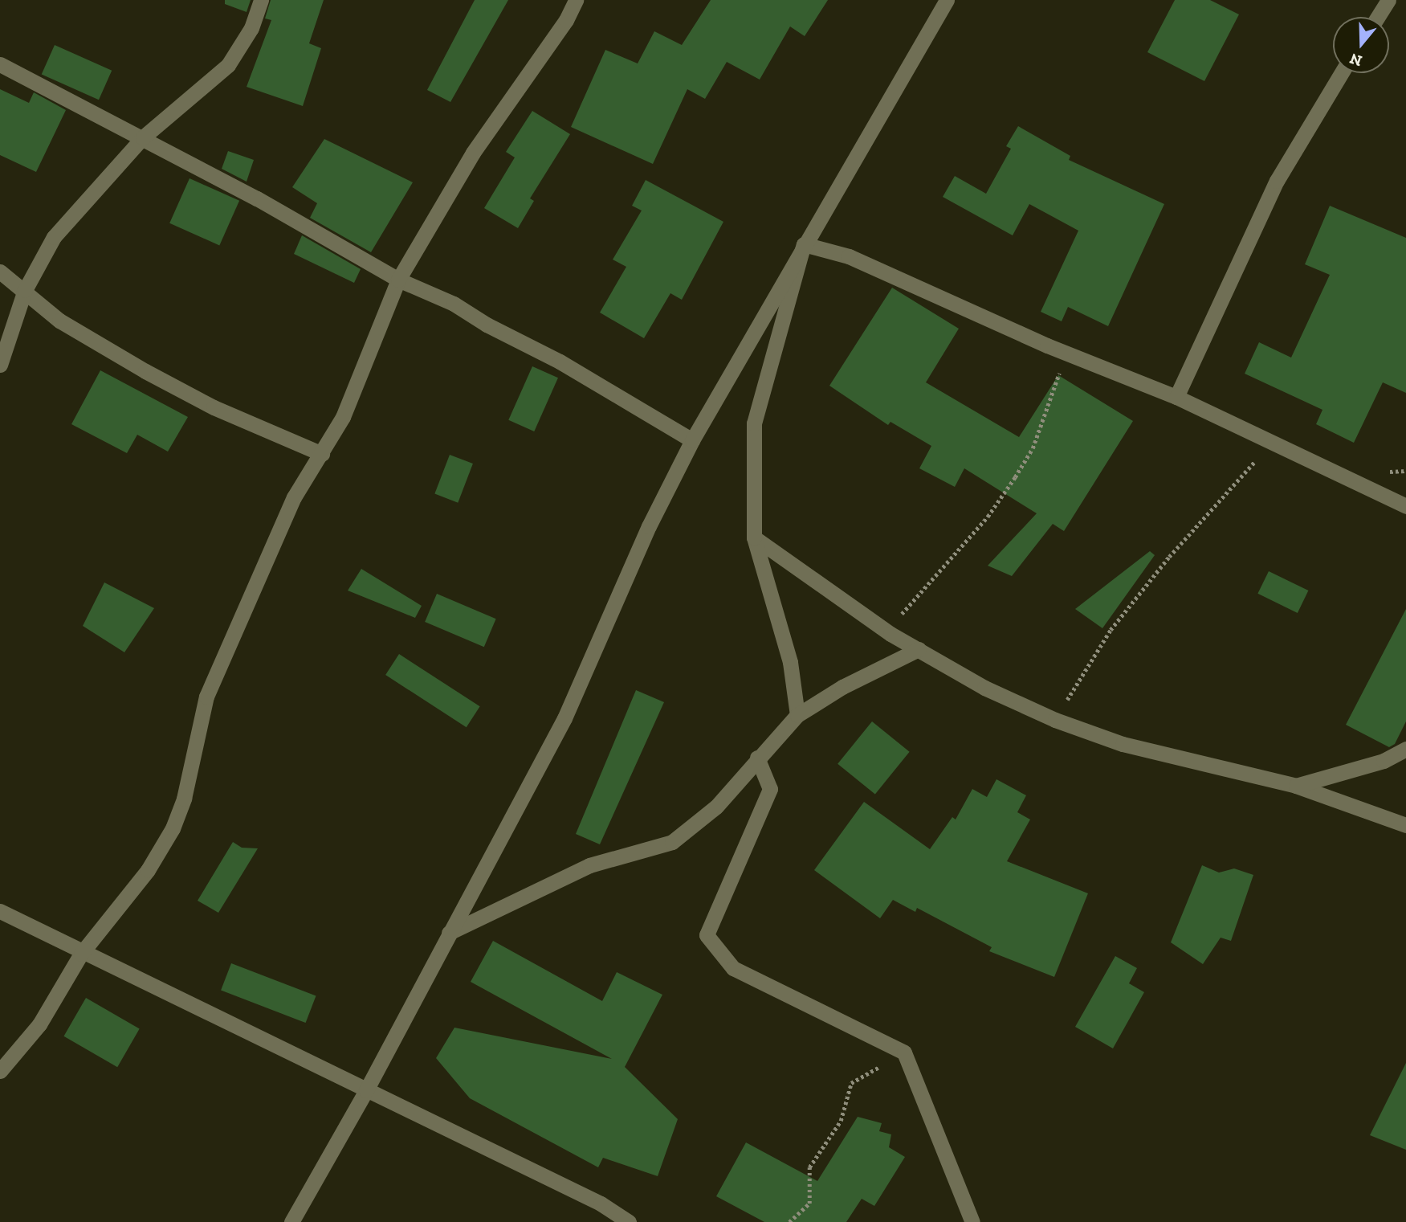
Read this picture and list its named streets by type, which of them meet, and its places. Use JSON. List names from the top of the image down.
{
  "north": "bottom"
}
